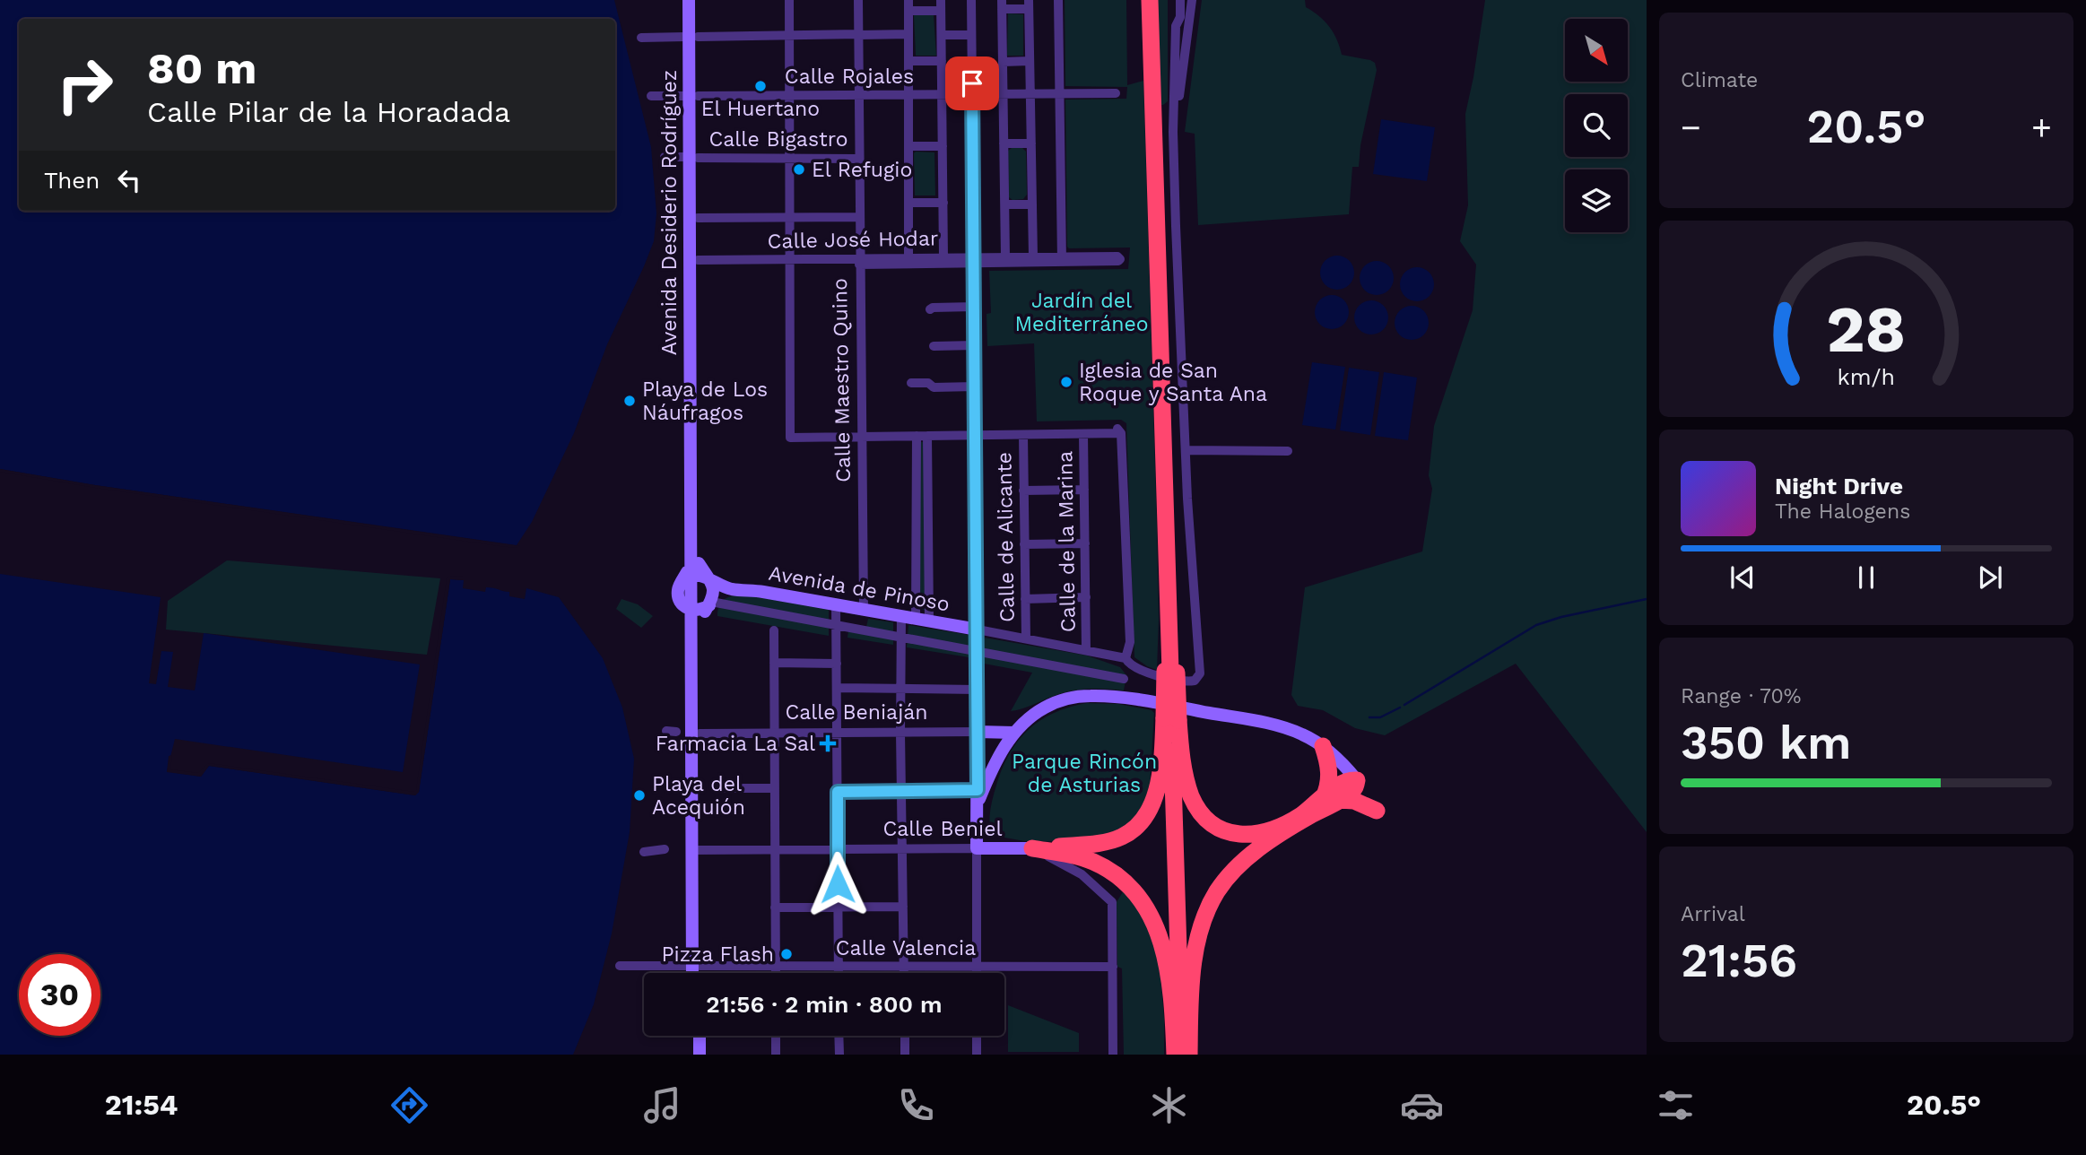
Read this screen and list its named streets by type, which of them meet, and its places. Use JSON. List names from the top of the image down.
{
  "streets": {
    "street": [
      "Calle Rojales",
      "Calle Bigastro",
      "Avenida Desiderio Rodríguez",
      "Calle José Hodar",
      "Calle Maestro Quino",
      "Calle de Alicante",
      "Calle de la Marina",
      "Avenida de Pinoso",
      "Calle Beniaján",
      "Calle Beniel",
      "Calle Valencia"
    ]
  },
  "crossings": [
    ["Calle Rojales", "Avenida Desiderio Rodríguez"],
    ["Calle Rojales", "Calle Maestro Quino"],
    ["Calle Bigastro", "Avenida Desiderio Rodríguez"],
    ["Calle Bigastro", "Calle Maestro Quino"],
    ["Avenida Desiderio Rodríguez", "Calle José Hodar"],
    ["Avenida Desiderio Rodríguez", "Avenida de Pinoso"],
    ["Calle José Hodar", "Calle Maestro Quino"],
    ["Calle Maestro Quino", "Avenida de Pinoso"],
    ["Calle de Alicante", "Avenida de Pinoso"],
    ["Calle de la Marina", "Avenida de Pinoso"],
    ["Calle Beniel", "Calle Valencia"]
  ],
  "parks": ["Jardín del Mediterráneo", "Parque Rincón de Asturias"],
  "places": {
    "other": [
      "El Huertano",
      "El Refugio",
      "Iglesia de San Roque y Santa Ana",
      "Playa de Los Náufragos",
      "Playa del Acequión",
      "Pizza Flash"
    ],
    "health": ["Farmacia La Sal"]
  },
  "north": "bottom right",
  "page": {
    "tile": [
      "Climate",
      ["Range · 70%", "350 km"],
      ["Arrival", "21:56"]
    ],
    "turn": ["80 m", "Calle Pilar de la Horadada"],
    "heat": ["−", "20.5°", "+"],
    "then": "Then",
    "song": ["Night Drive", "The Halogens"],
    "limit": "30",
    "trip": "21:56 · 2 min · 800 m",
    "tabs": ["21:54", "20.5°"],
    "gauge": ["28", "km/h"]
  }
}
